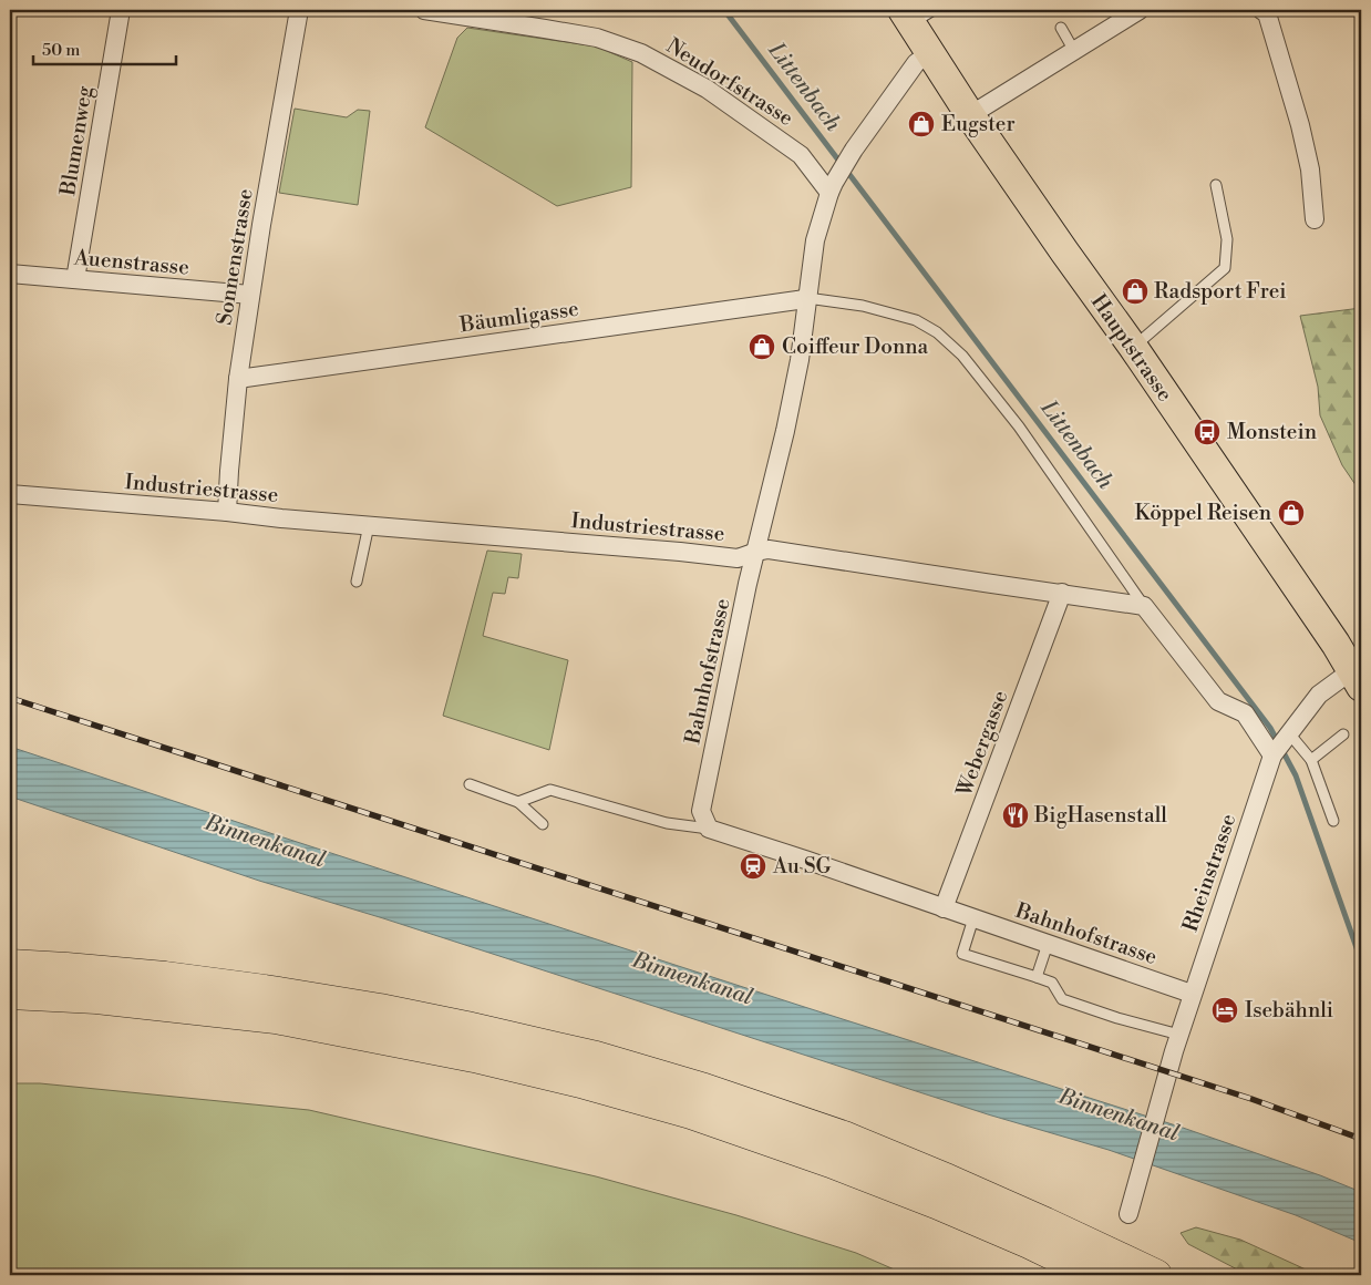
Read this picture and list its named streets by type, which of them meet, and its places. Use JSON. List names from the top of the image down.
{
  "streets": {
    "main road": ["Hauptstrasse"],
    "street": [
      "Neudorfstrasse",
      "Blumenweg",
      "Sonnenstrasse",
      "Auenstrasse",
      "Bäumligasse",
      "Industriestrasse",
      "Bahnhofstrasse",
      "Webergasse",
      "Rheinstrasse"
    ]
  },
  "crossings": [
    ["Neudorfstrasse", "Bahnhofstrasse"],
    ["Blumenweg", "Auenstrasse"],
    ["Sonnenstrasse", "Auenstrasse"],
    ["Sonnenstrasse", "Bäumligasse"],
    ["Sonnenstrasse", "Industriestrasse"],
    ["Bäumligasse", "Bahnhofstrasse"],
    ["Hauptstrasse", "Bahnhofstrasse"],
    ["Hauptstrasse", "Rheinstrasse"],
    ["Industriestrasse", "Bahnhofstrasse"],
    ["Industriestrasse", "Webergasse"],
    ["Bahnhofstrasse", "Webergasse"],
    ["Bahnhofstrasse", "Rheinstrasse"]
  ],
  "water": ["Littenbach", "Binnenkanal"],
  "places": {
    "shop": [
      "Eugster",
      "Radsport Frei",
      "Coiffeur Donna",
      "Köppel Reisen"
    ],
    "bus stop": ["Monstein"],
    "restaurant": ["BigHasenstall"],
    "station": ["Au SG"],
    "hotel": ["Isebähnli"]
  },
  "scale_bar": "50 m"
}
